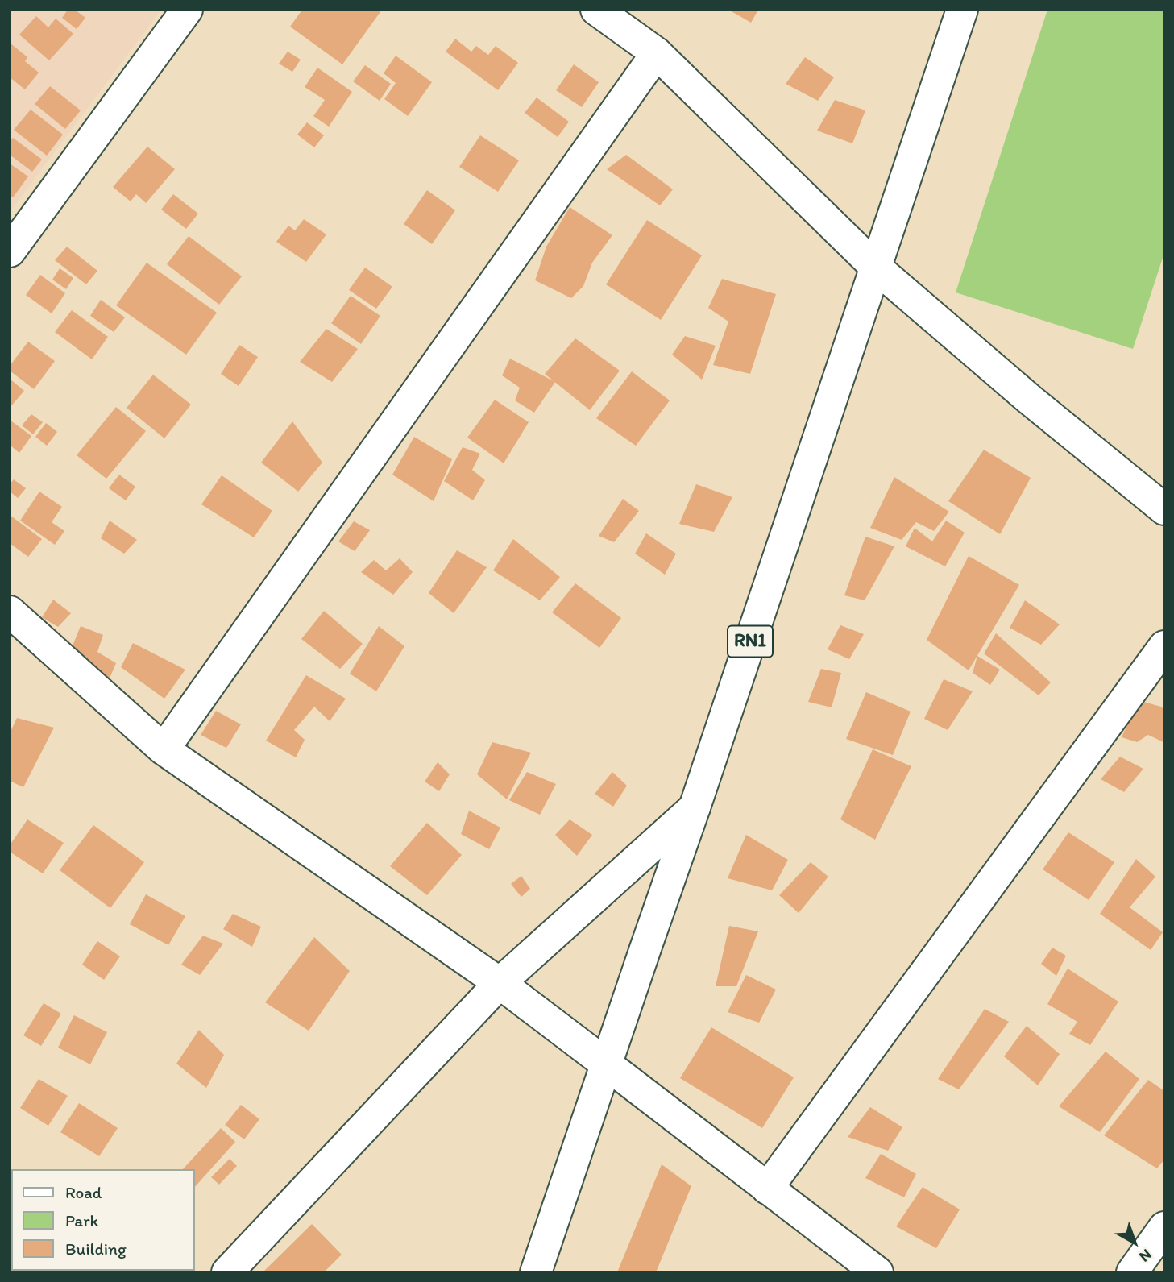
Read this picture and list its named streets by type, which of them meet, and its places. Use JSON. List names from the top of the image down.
{
  "streets": {
    "main road": ["RN1"]
  },
  "legend": ["Road", "Park", "Building"],
  "north": "bottom right"
}
